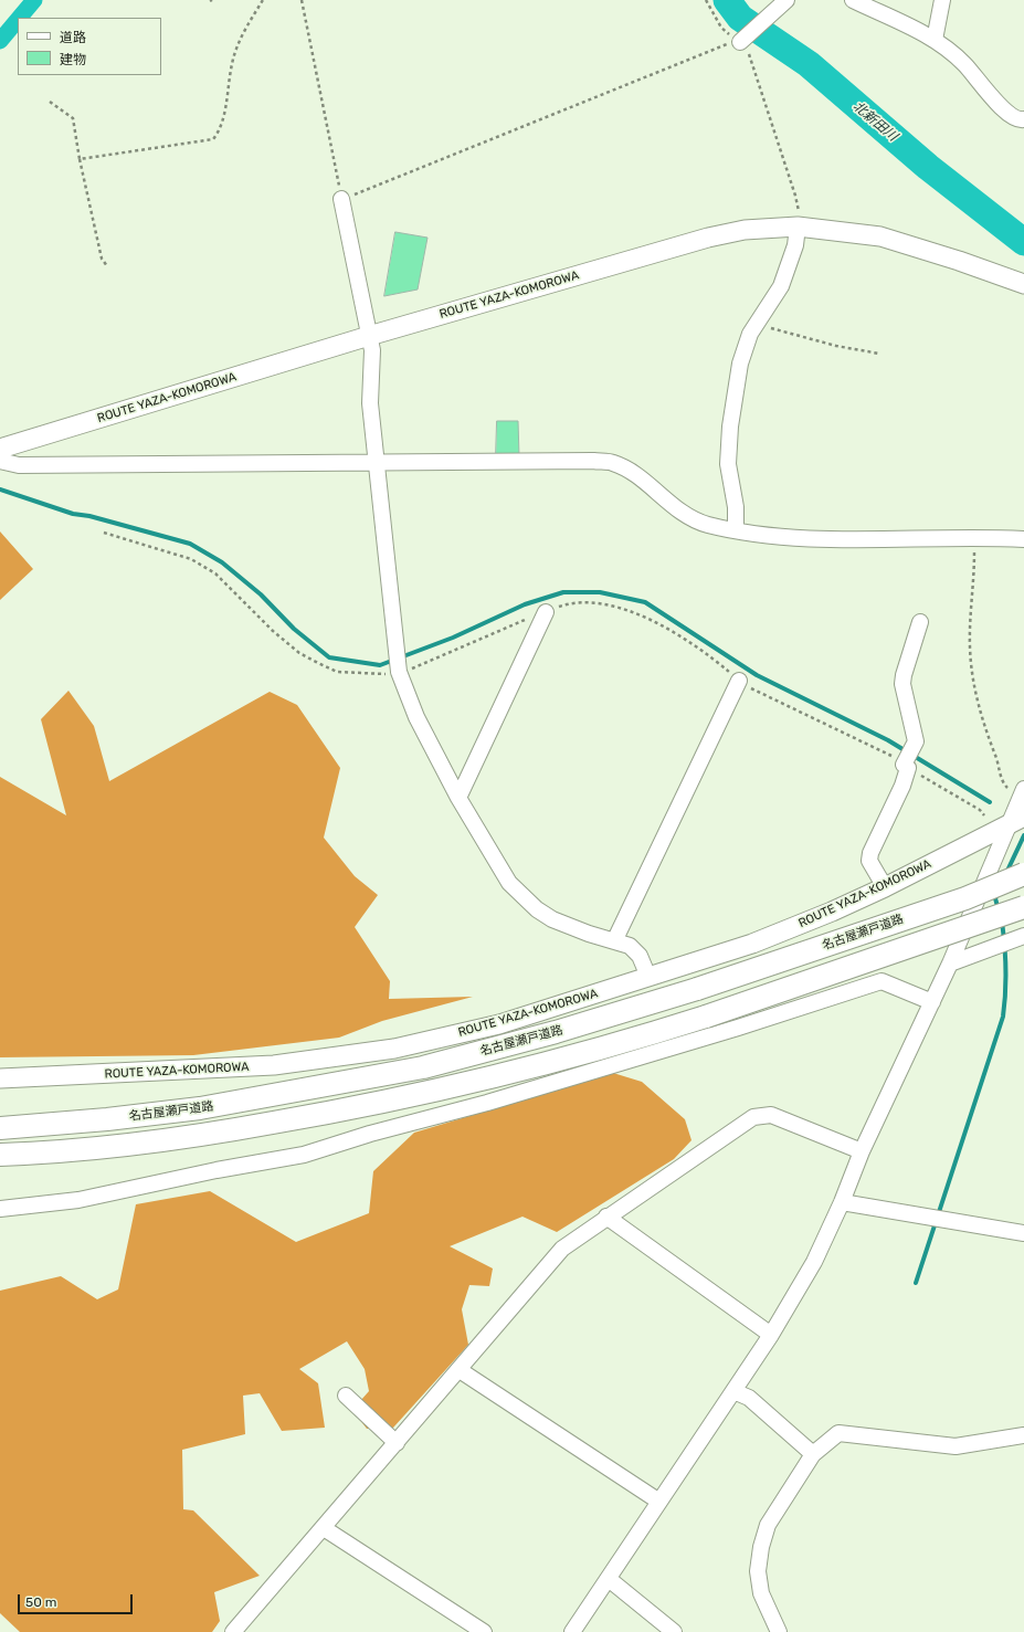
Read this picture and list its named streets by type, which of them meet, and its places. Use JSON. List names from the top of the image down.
{
  "streets": {
    "highway": ["名古屋瀬戸道路"],
    "main road": ["ROUTE YAZA-KOMOROWA"]
  },
  "water": ["北新田川"],
  "legend": ["道路", "建物"],
  "scale_bar": "50 m"
}
